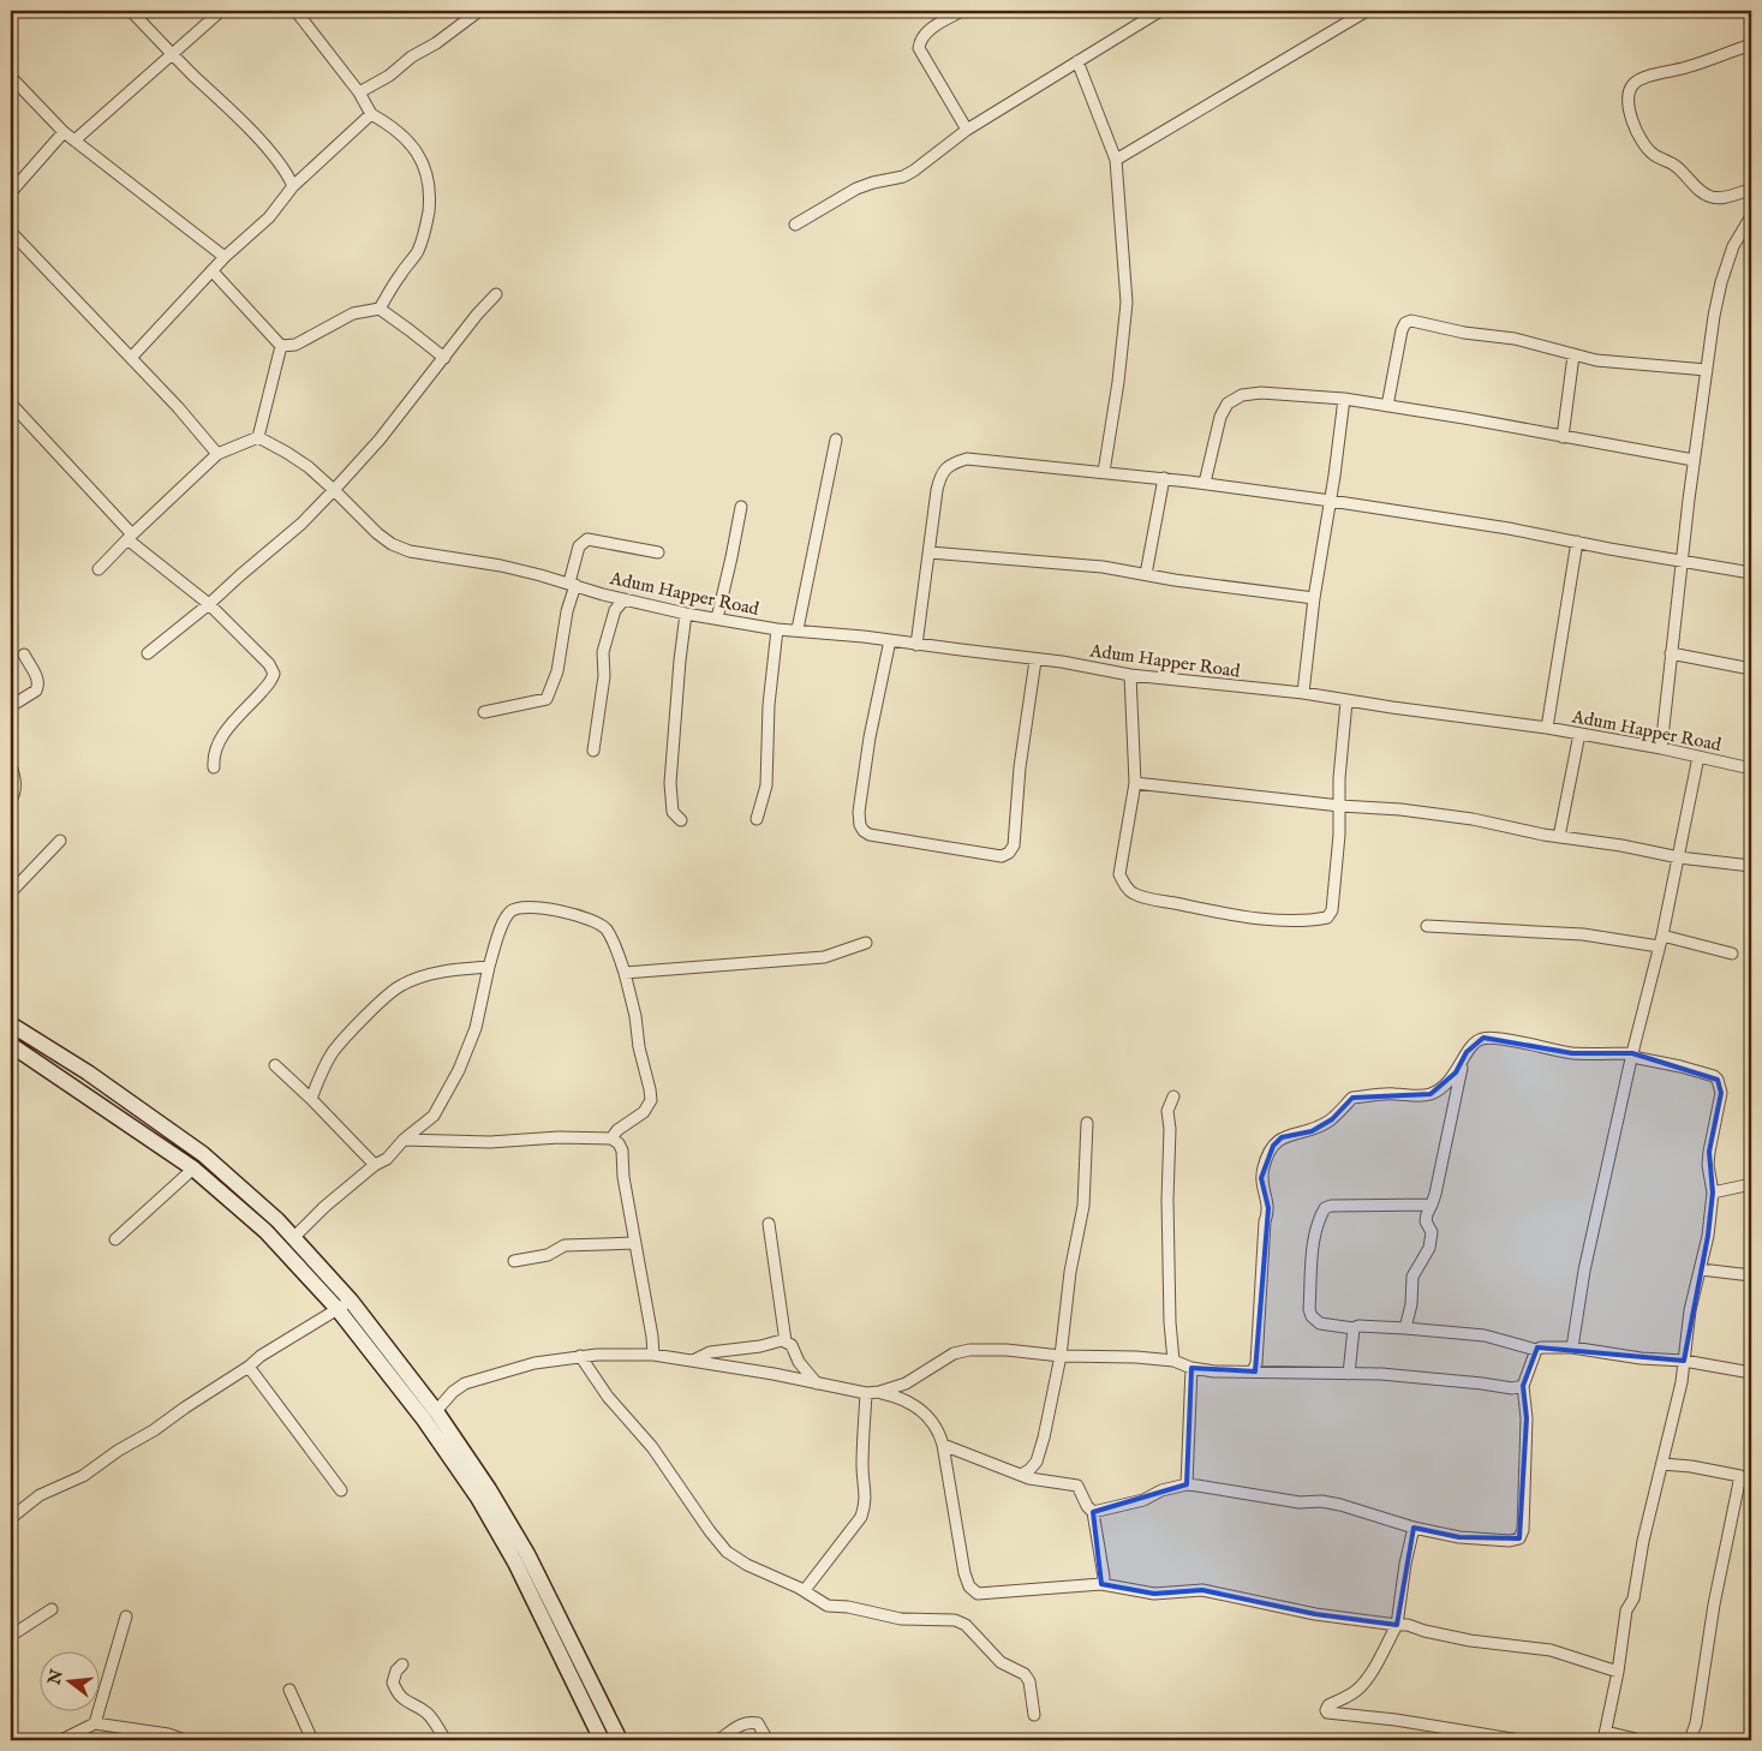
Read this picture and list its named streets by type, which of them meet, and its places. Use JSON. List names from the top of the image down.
{
  "streets": {
    "street": ["Adum Happer Road"]
  },
  "north": "left"
}
